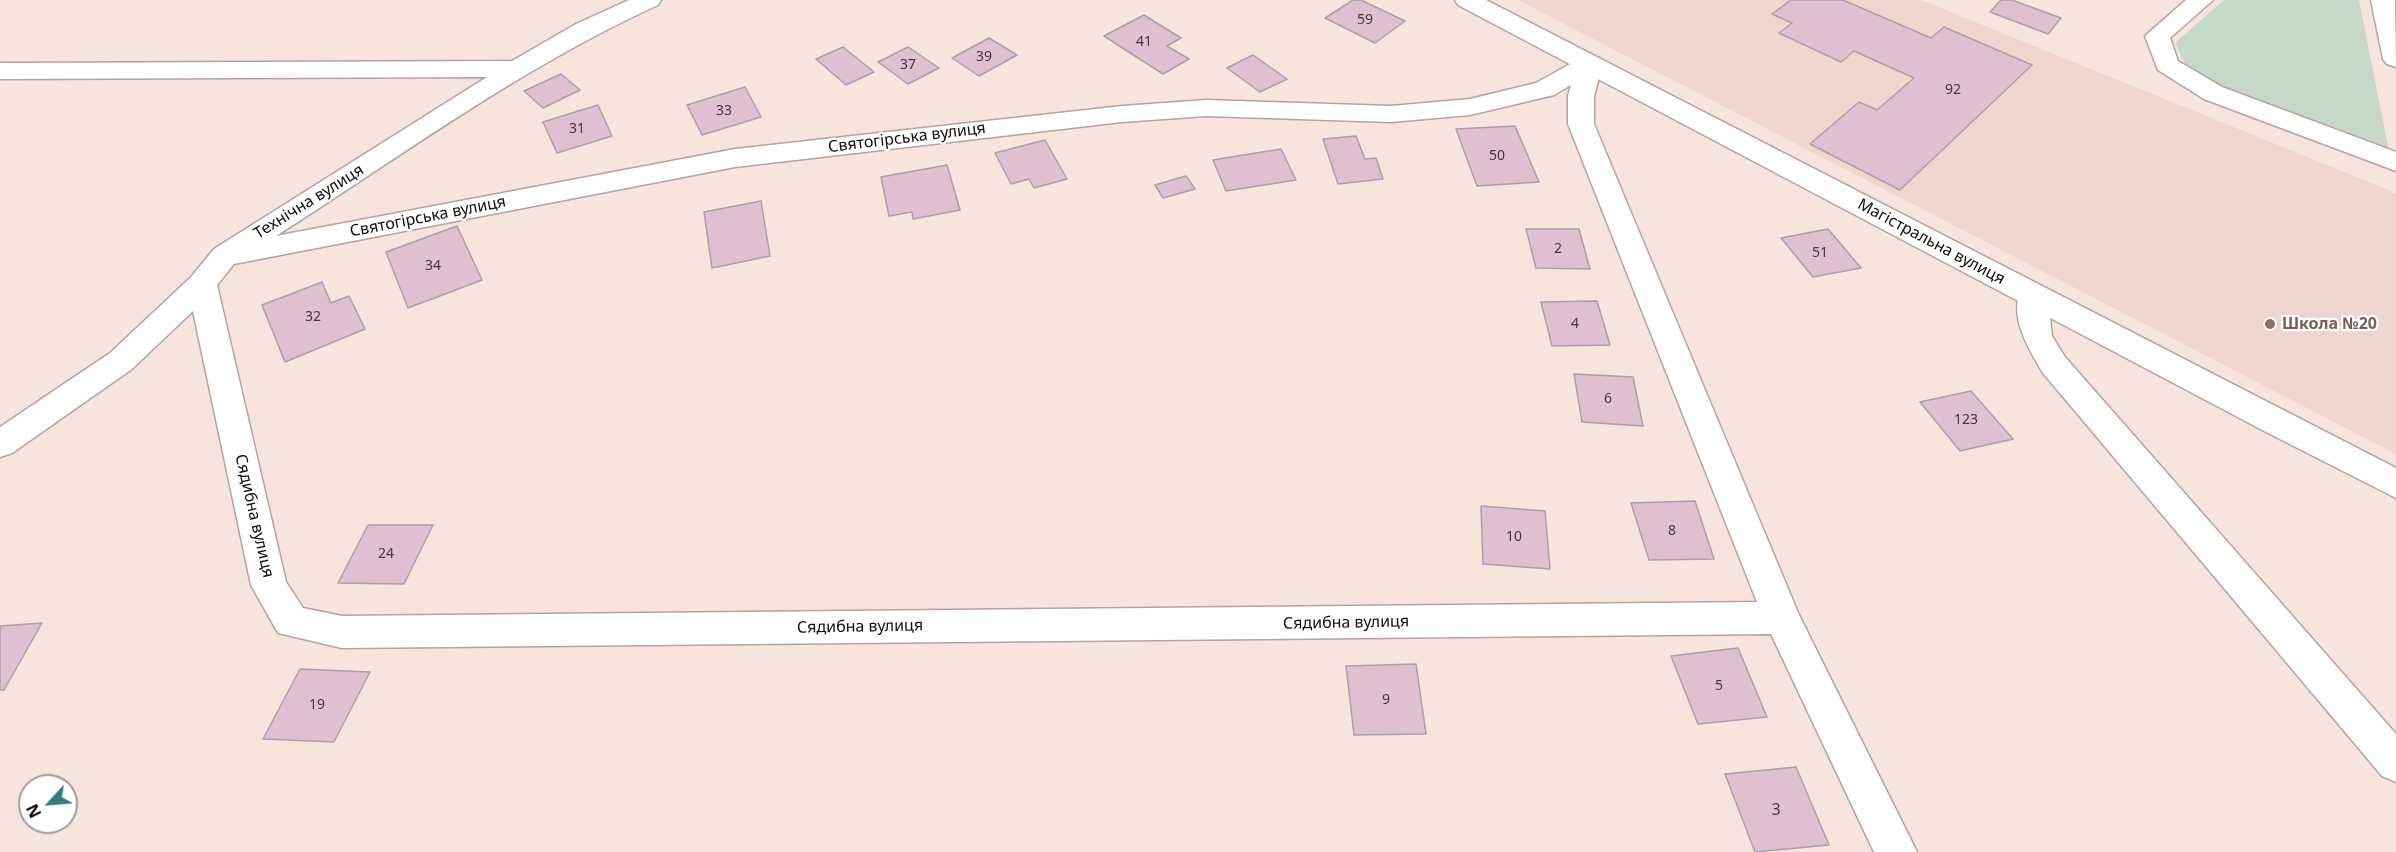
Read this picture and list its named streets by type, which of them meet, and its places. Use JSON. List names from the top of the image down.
{
  "streets": {
    "street": [
      "Святогірська вулиця",
      "Технічна вулиця",
      "Магістральна вулиця",
      "Сядибна вулиця"
    ]
  },
  "crossings": [
    ["Святогірська вулиця", "Технічна вулиця"],
    ["Святогірська вулиця", "Магістральна вулиця"],
    ["Технічна вулиця", "Сядибна вулиця"]
  ],
  "places": ["Школа №20"],
  "house_numbers": [
    "59",
    "41",
    "39",
    "37",
    "92",
    "33",
    "31",
    "50",
    "2",
    "51",
    "34",
    "32",
    "4",
    "6",
    "123",
    "8",
    "10",
    "24",
    "5",
    "9",
    "19",
    "3"
  ],
  "north": "bottom left"
}
